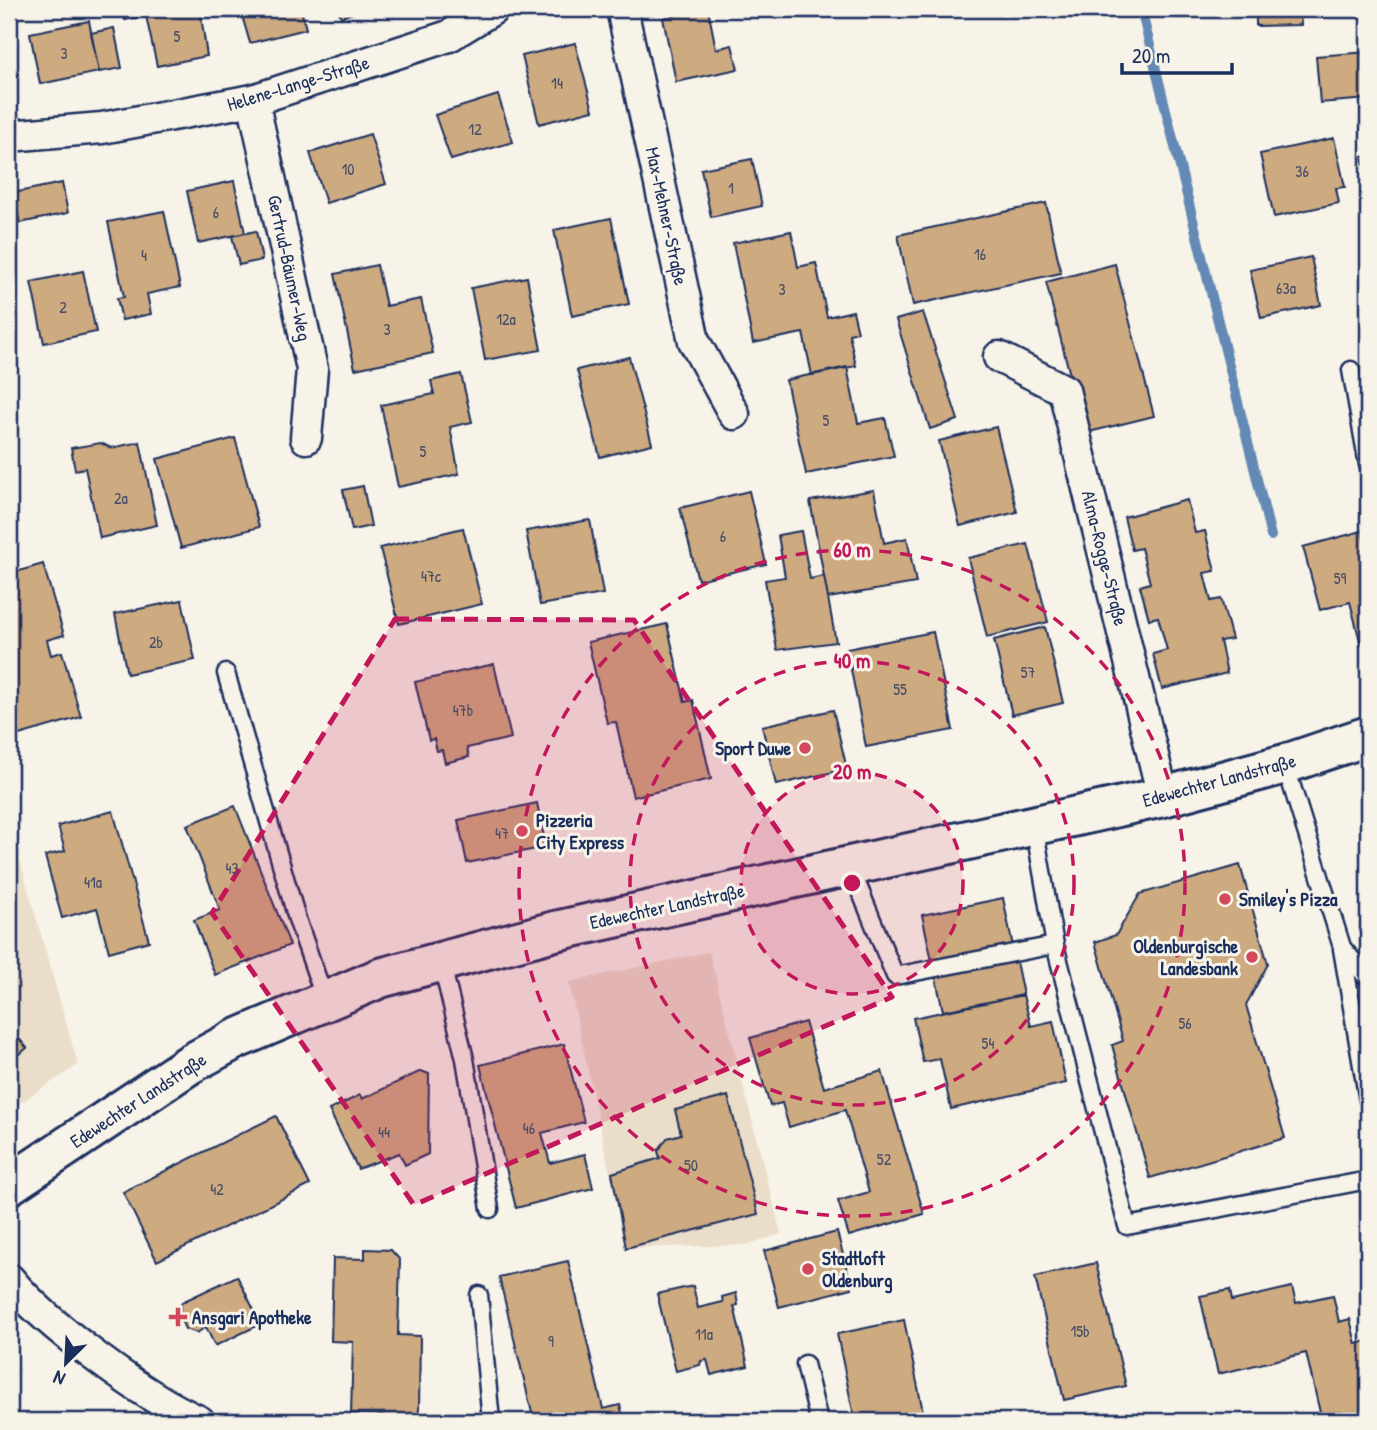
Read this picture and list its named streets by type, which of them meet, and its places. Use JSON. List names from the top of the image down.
{
  "streets": {
    "main road": ["Edewechter Landstraße"],
    "street": [
      "Helene-Lange-Straße",
      "Max-Mehner-Straße",
      "Gertrud-Bäumer-Weg",
      "Alma-Rogge-Straße"
    ]
  },
  "crossings": [
    ["Helene-Lange-Straße", "Gertrud-Bäumer-Weg"],
    ["Alma-Rogge-Straße", "Edewechter Landstraße"]
  ],
  "places": {
    "other": [
      "Sport Duwe",
      "Pizzeria City Express",
      "Smiley's Pizza",
      "Oldenburgische Landesbank",
      "Stadtloft Oldenburg"
    ],
    "health": ["Ansgari Apotheke"]
  },
  "house_numbers": [
    "5",
    "3",
    "14",
    "12",
    "10",
    "36",
    "1",
    "6",
    "16",
    "4",
    "63a",
    "3",
    "2",
    "12a",
    "3",
    "5",
    "5",
    "2a",
    "6",
    "47c",
    "59",
    "2b",
    "57",
    "55",
    "47b",
    "47",
    "43",
    "41a",
    "56",
    "54",
    "46",
    "44",
    "52",
    "50",
    "42",
    "15b",
    "11a",
    "9"
  ],
  "scale_bar": "20 m",
  "north": "bottom left",
  "rings": ["60 m", "40 m", "20 m"]
}
